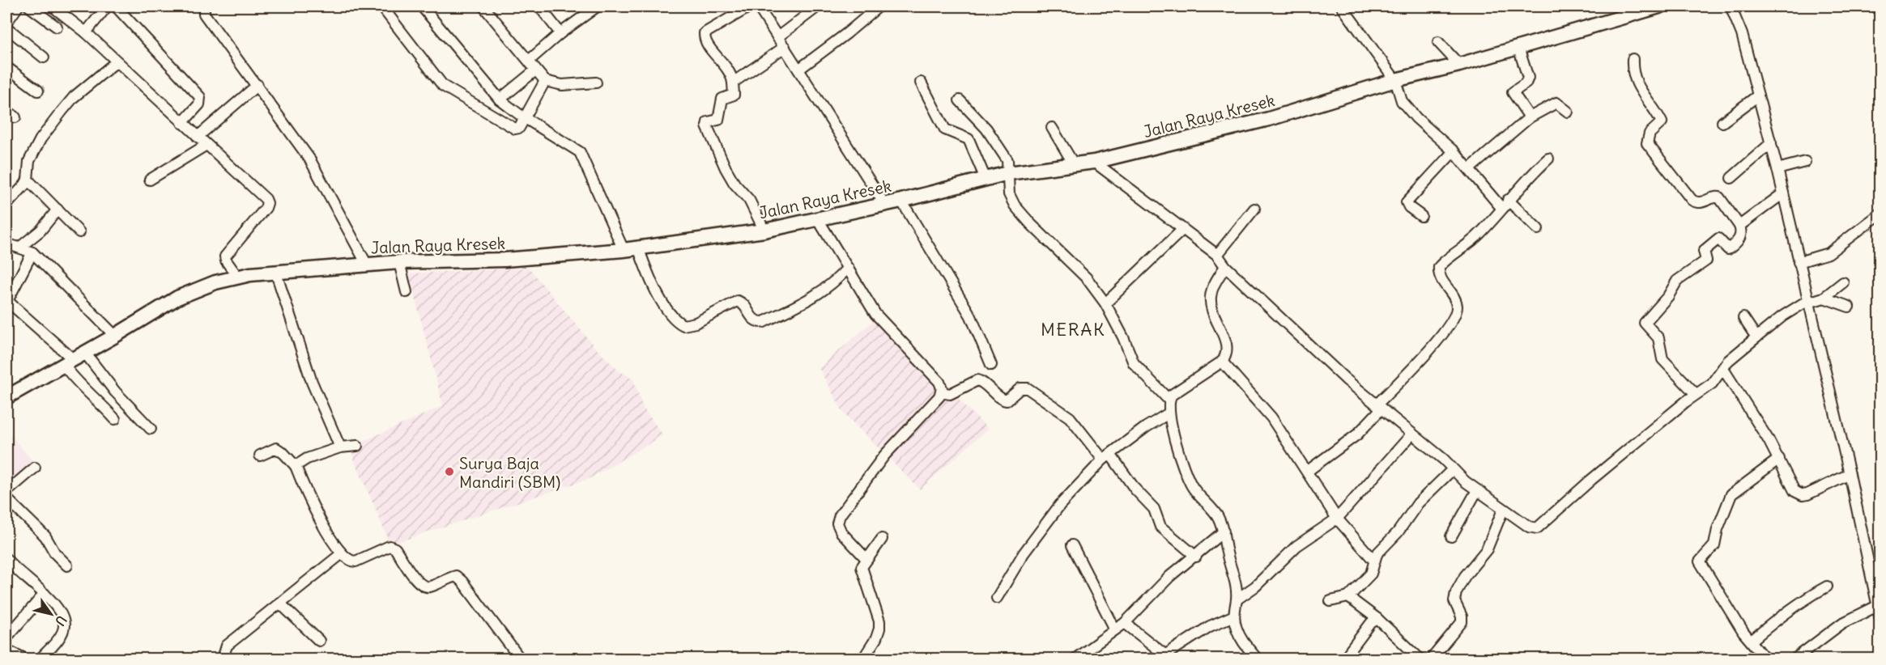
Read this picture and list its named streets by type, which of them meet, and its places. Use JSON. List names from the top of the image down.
{
  "streets": {
    "main road": ["Jalan Raya Kresek"]
  },
  "districts": ["MERAK"],
  "places": ["Surya Baja Mandiri (SBM)"],
  "north": "bottom right"
}
